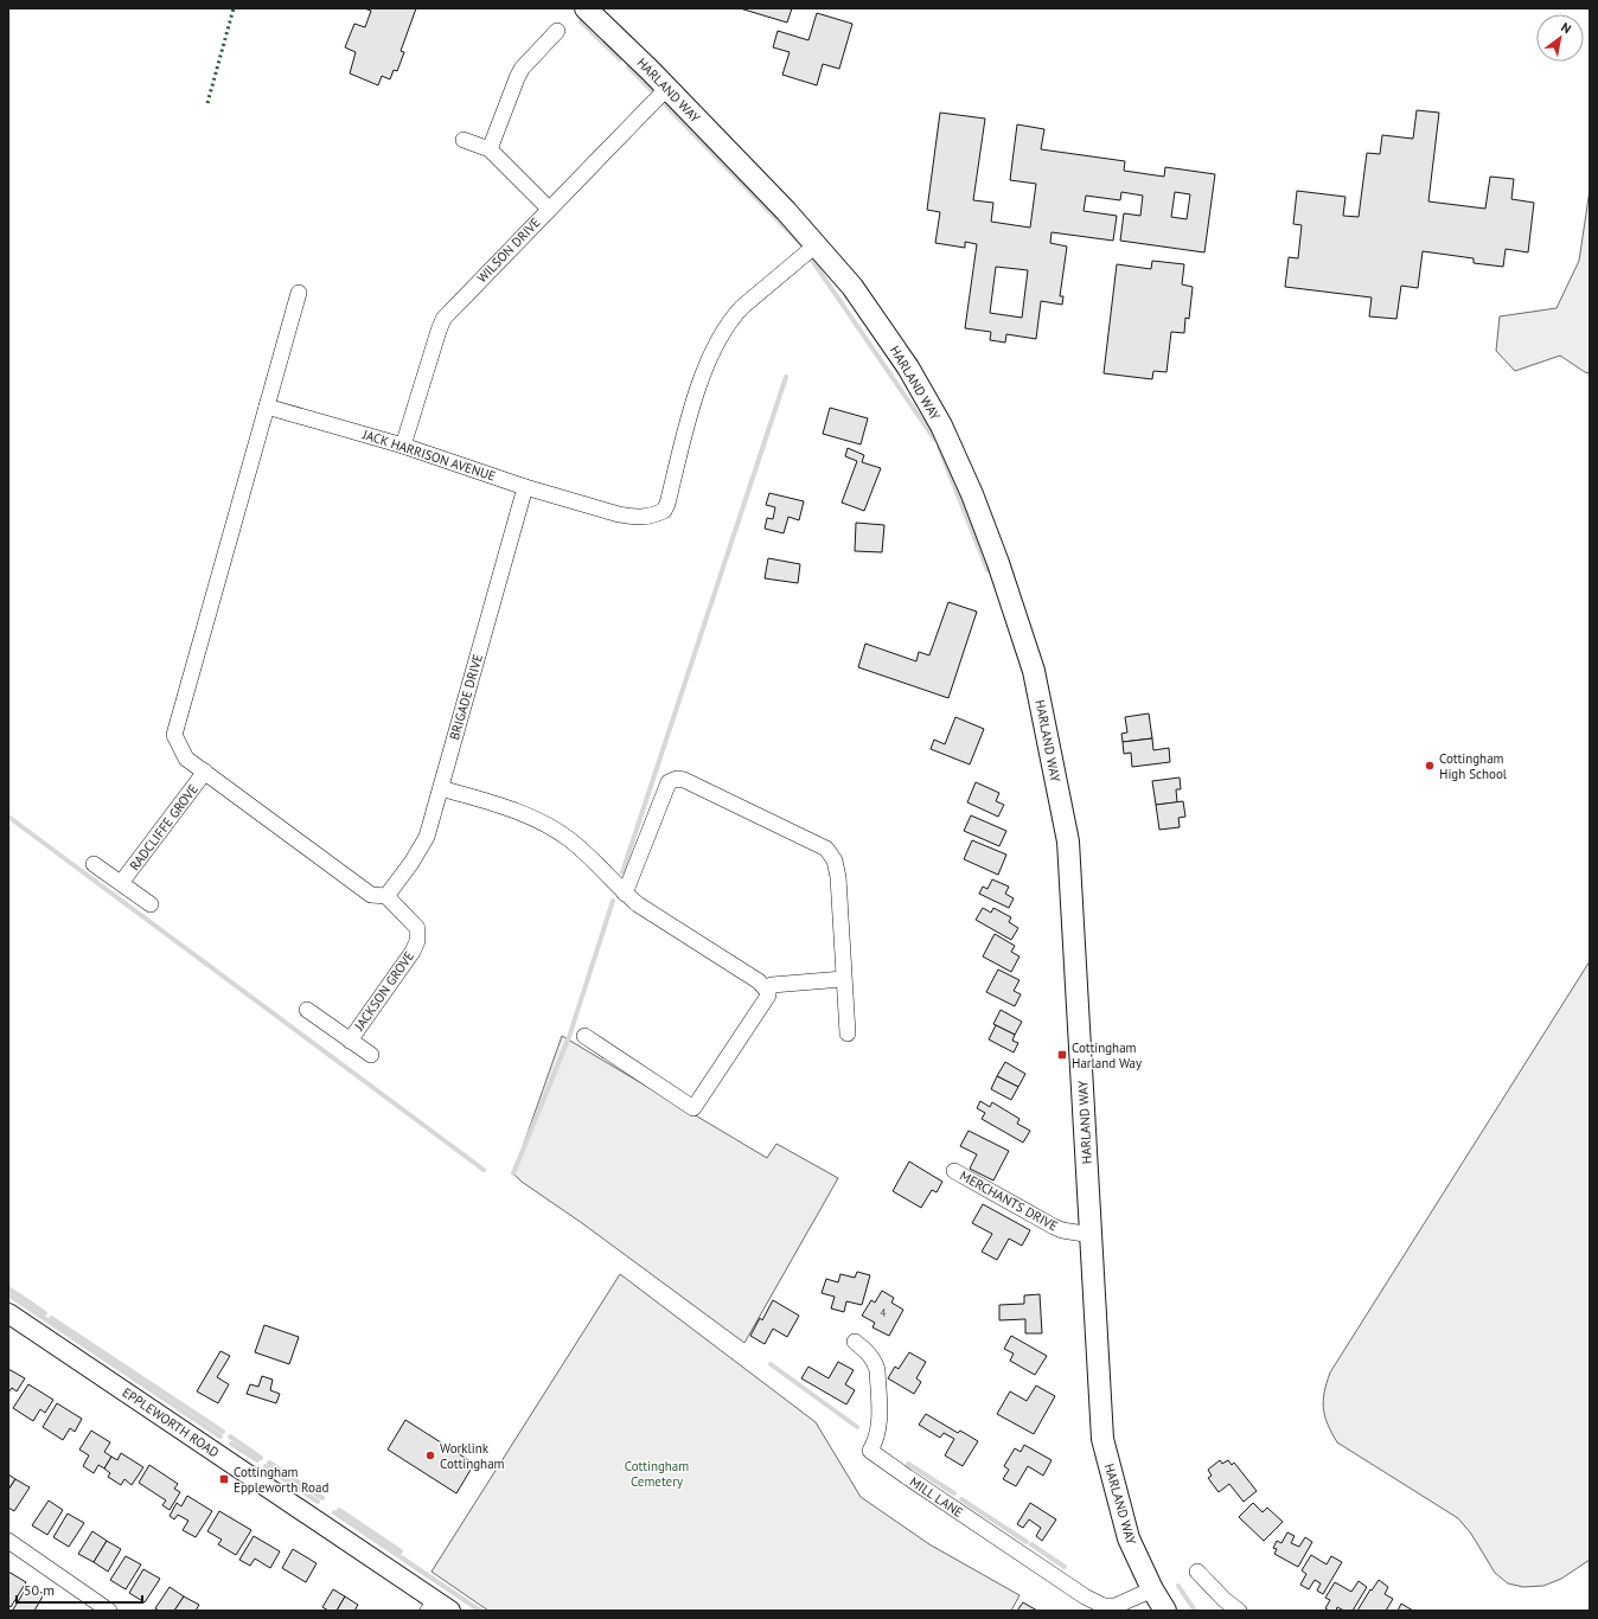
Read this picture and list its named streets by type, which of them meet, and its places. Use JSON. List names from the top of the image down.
{
  "streets": {
    "main road": ["HARLAND WAY"],
    "street": [
      "WILSON DRIVE",
      "JACK HARRISON AVENUE",
      "BRIGADE DRIVE",
      "RADCLIFFE GROVE",
      "JACKSON GROVE",
      "MERCHANTS DRIVE",
      "EPPLEWORTH ROAD",
      "MILL LANE"
    ]
  },
  "crossings": [
    ["HARLAND WAY", "WILSON DRIVE"],
    ["HARLAND WAY", "JACK HARRISON AVENUE"],
    ["HARLAND WAY", "MERCHANTS DRIVE"],
    ["HARLAND WAY", "MILL LANE"],
    ["WILSON DRIVE", "JACK HARRISON AVENUE"],
    ["JACK HARRISON AVENUE", "BRIGADE DRIVE"],
    ["BRIGADE DRIVE", "JACKSON GROVE"]
  ],
  "parks": ["Cottingham Cemetery"],
  "places": {
    "other": ["Cottingham High School", "Worklink Cottingham"],
    "transit": ["Cottingham Harland Way", "Cottingham Eppleworth Road"]
  },
  "house_numbers": ["4"],
  "scale_bar": "50 m",
  "north": "top right"
}
